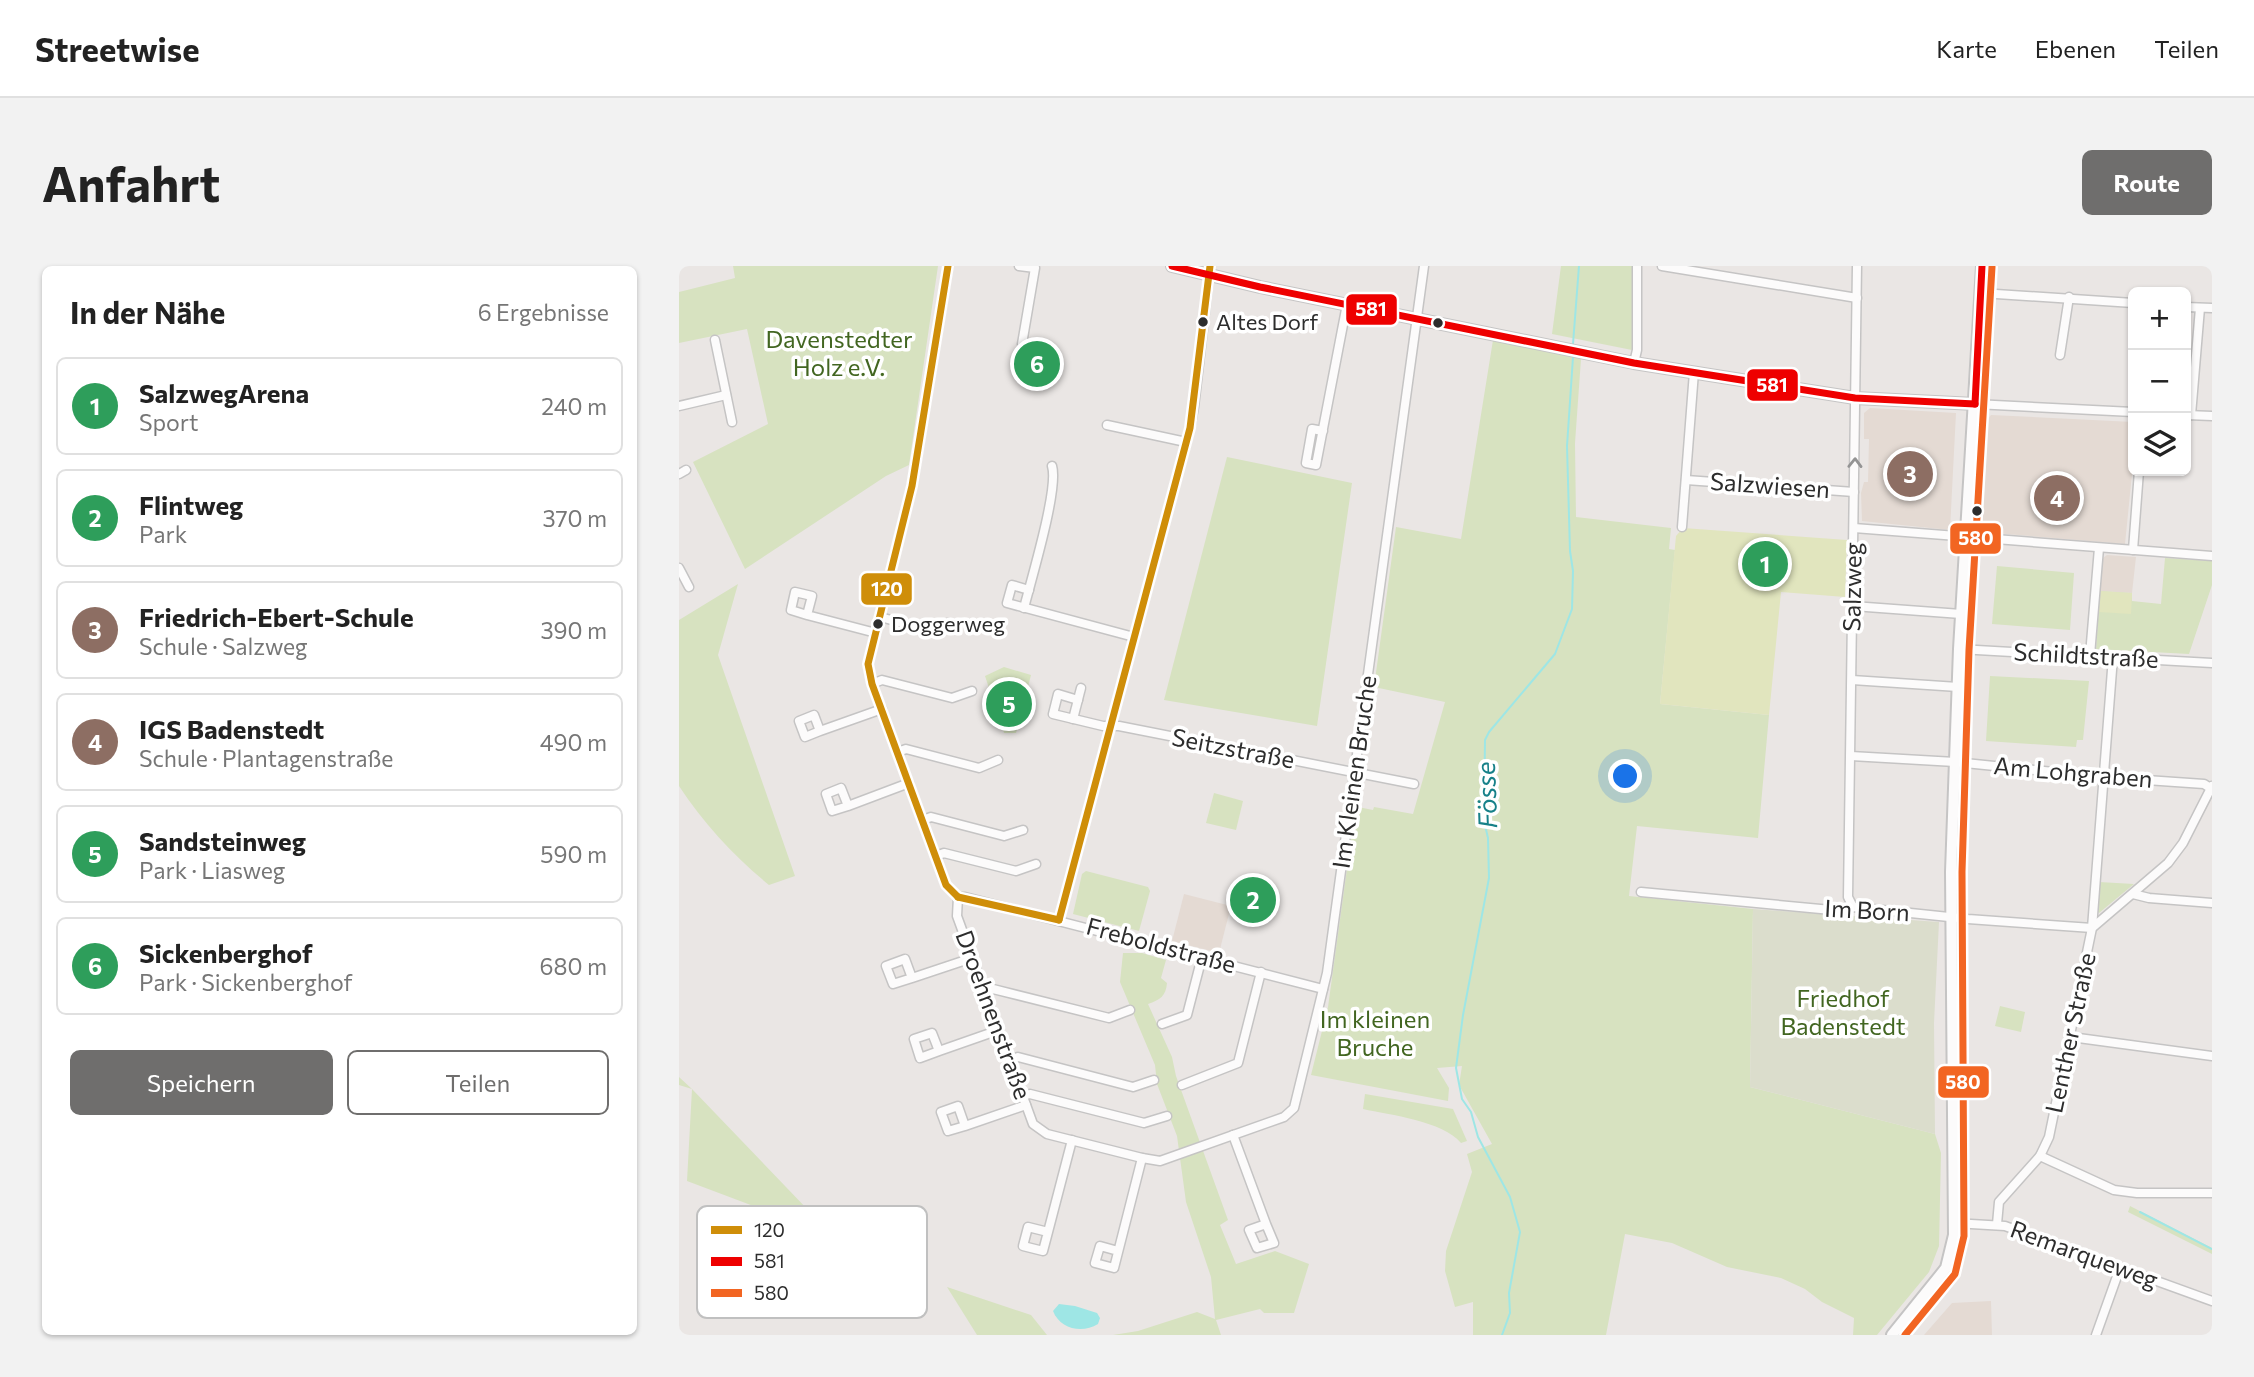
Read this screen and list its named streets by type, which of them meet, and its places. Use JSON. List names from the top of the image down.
{
  "streets": {
    "street": [
      "Salzwiesen",
      "Salzweg",
      "Schildtstraße",
      "Seitzstraße",
      "Im Kleinen Bruche",
      "Am Lohgraben",
      "Im Born",
      "Freboldstraße",
      "Droehnenstraße",
      "Lenther Straße",
      "Remarqueweg"
    ]
  },
  "crossings": [
    ["Salzwiesen", "Salzweg"],
    ["Salzweg", "Am Lohgraben"],
    ["Salzweg", "Im Born"],
    ["Seitzstraße", "Im Kleinen Bruche"],
    ["Im Kleinen Bruche", "Freboldstraße"],
    ["Im Kleinen Bruche", "Droehnenstraße"],
    ["Am Lohgraben", "Lenther Straße"],
    ["Im Born", "Lenther Straße"],
    ["Freboldstraße", "Droehnenstraße"],
    ["Lenther Straße", "Remarqueweg"]
  ],
  "water": ["Fösse"],
  "parks": ["Davenstedter Holz e.V.", "Friedhof Badenstedt", "Im kleinen Bruche"],
  "places": ["Altes Dorf", "Doggerweg"],
  "lines": ["transit line 120", "transit line 581", "transit line 580"],
  "legend": ["120", "581", "580"],
  "page": {
    "header": "Streetwise",
    "nav": ["Karte", "Ebenen", "Teilen"],
    "buttons": [
      "Route",
      ["Speichern", "Teilen"]
    ],
    "title": "Anfahrt",
    "heading": ["In der Nähe", "6 Ergebnisse"],
    "map_buttons": ["+", "−"],
    "pins": [
      "6",
      "3",
      "4",
      "1",
      "5",
      "2"
    ],
    "list": [
      {
        "mark": "1",
        "name": "SalzwegArena",
        "note": "Sport",
        "value": "240 m"
      },
      {
        "mark": "2",
        "name": "Flintweg",
        "note": "Park",
        "value": "370 m"
      },
      {
        "mark": "3",
        "name": "Friedrich-Ebert-Schule",
        "note": "Schule · Salzweg",
        "value": "390 m"
      },
      {
        "mark": "4",
        "name": "IGS Badenstedt",
        "note": "Schule · Plantagenstraße",
        "value": "490 m"
      },
      {
        "mark": "5",
        "name": "Sandsteinweg",
        "note": "Park · Liasweg",
        "value": "590 m"
      },
      {
        "mark": "6",
        "name": "Sickenberghof",
        "note": "Park · Sickenberghof",
        "value": "680 m"
      }
    ]
  }
}
